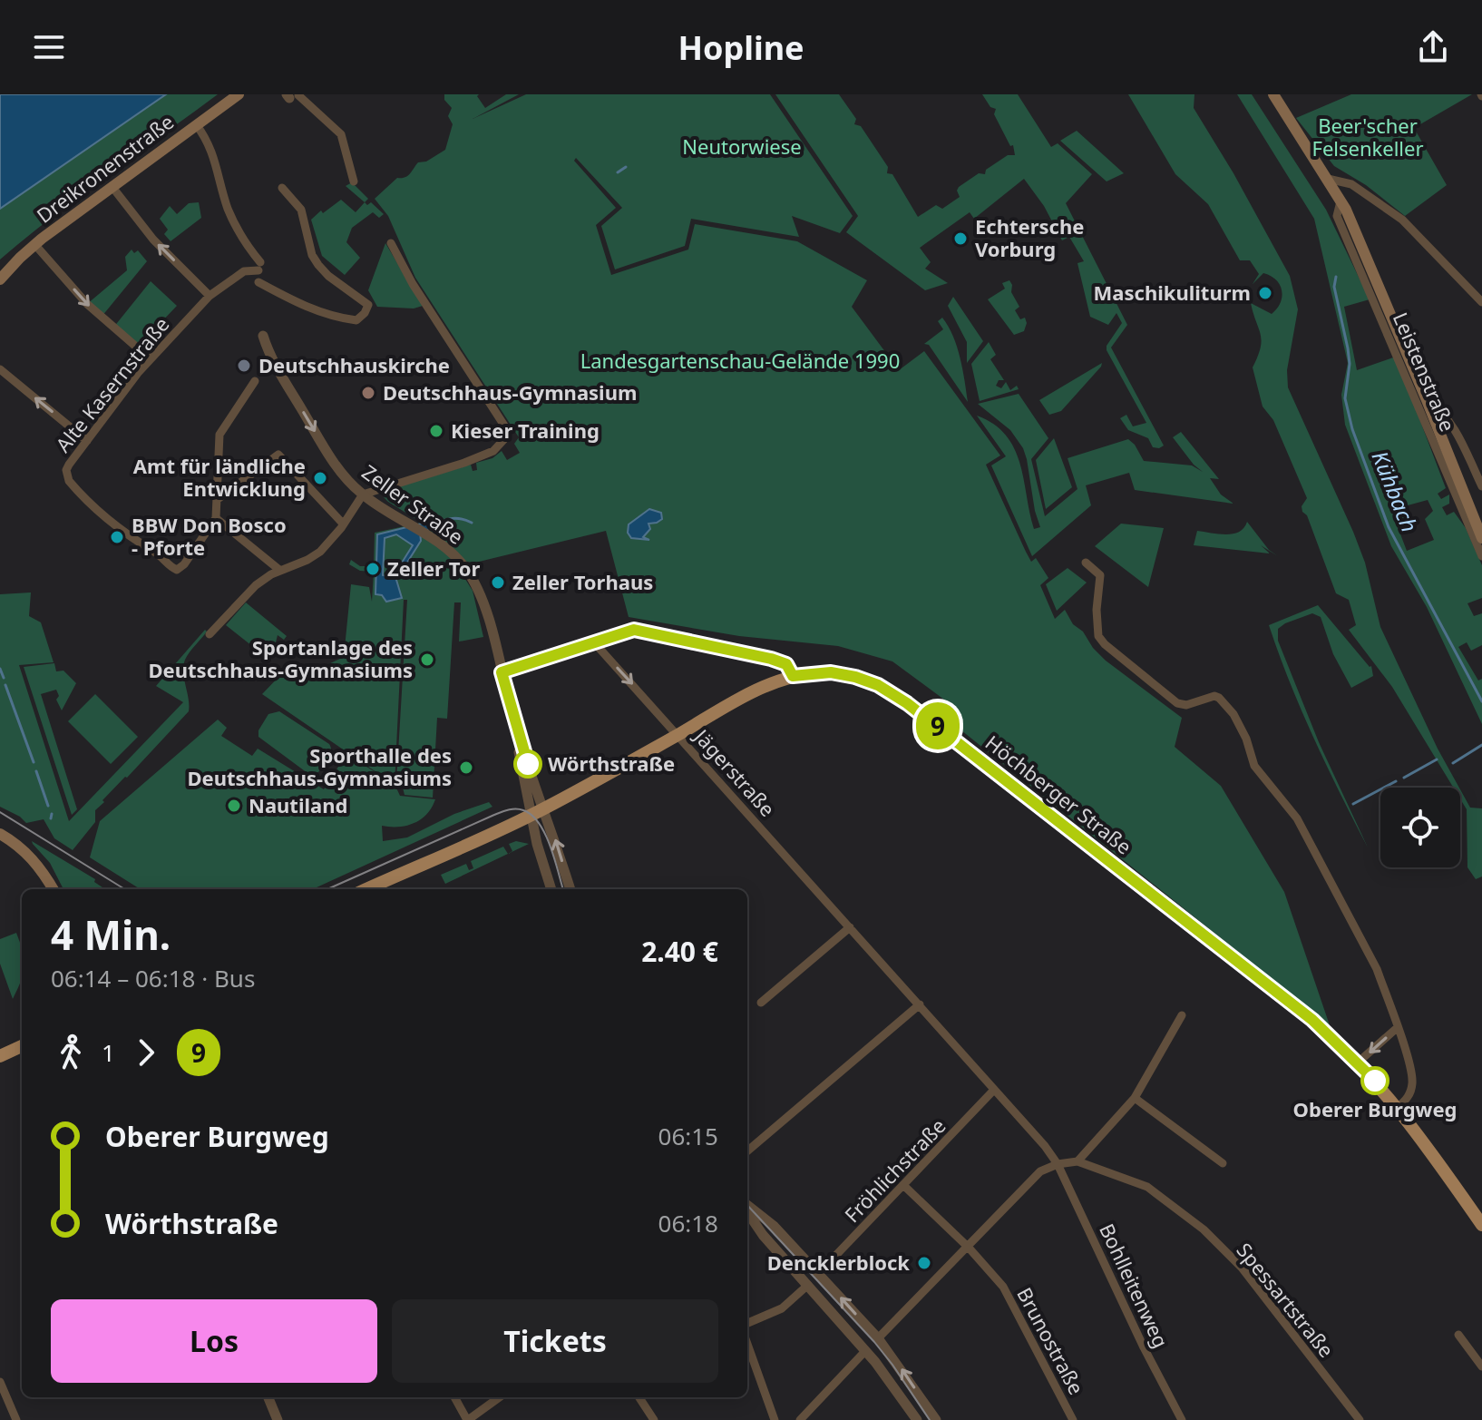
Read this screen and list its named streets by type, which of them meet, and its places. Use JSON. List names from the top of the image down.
{
  "streets": {
    "main road": ["Dreikronenstraße", "Leistenstraße", "Höchberger Straße"],
    "street": [
      "Alte Kasernstraße",
      "Zeller Straße",
      "Jägerstraße",
      "Fröhlichstraße",
      "Bohlleitenweg",
      "Spessartstraße",
      "Brunostraße"
    ]
  },
  "crossings": [
    ["Dreikronenstraße", "Alte Kasernstraße"],
    ["Jägerstraße", "Fröhlichstraße"],
    ["Jägerstraße", "Bohlleitenweg"],
    ["Jägerstraße", "Spessartstraße"],
    ["Fröhlichstraße", "Brunostraße"],
    ["Bohlleitenweg", "Spessartstraße"]
  ],
  "water": ["Kühbach"],
  "parks": ["Beer'scher Felsenkeller", "Neutorwiese", "Landesgartenschau-Gelände 1990"],
  "places": [
    "Echtersche Vorburg",
    "Maschikuliturm",
    "Deutschhauskirche",
    "Deutschhaus-Gymnasium",
    "Kieser Training",
    "Amt für ländliche Entwicklung",
    "BBW Don Bosco - Pforte",
    "Zeller Tor",
    "Zeller Torhaus",
    "Sportanlage des Deutschhaus-Gymnasiums",
    "Wörthstraße",
    "Sporthalle des Deutschhaus-Gymnasiums",
    "Nautiland",
    "Oberer Burgweg",
    "Dencklerblock"
  ],
  "lines": ["bus line 9"],
  "page": {
    "header": "Hopline",
    "on_map": "9",
    "heading": ["4 Min.", "06:14 – 06:18 · Bus", "2.40 €"],
    "legs": ["1", "9"],
    "list": [
      {
        "name": "Oberer Burgweg",
        "value": "06:15"
      },
      {
        "name": "Wörthstraße",
        "value": "06:18"
      }
    ],
    "buttons": ["Los", "Tickets"]
  }
}
